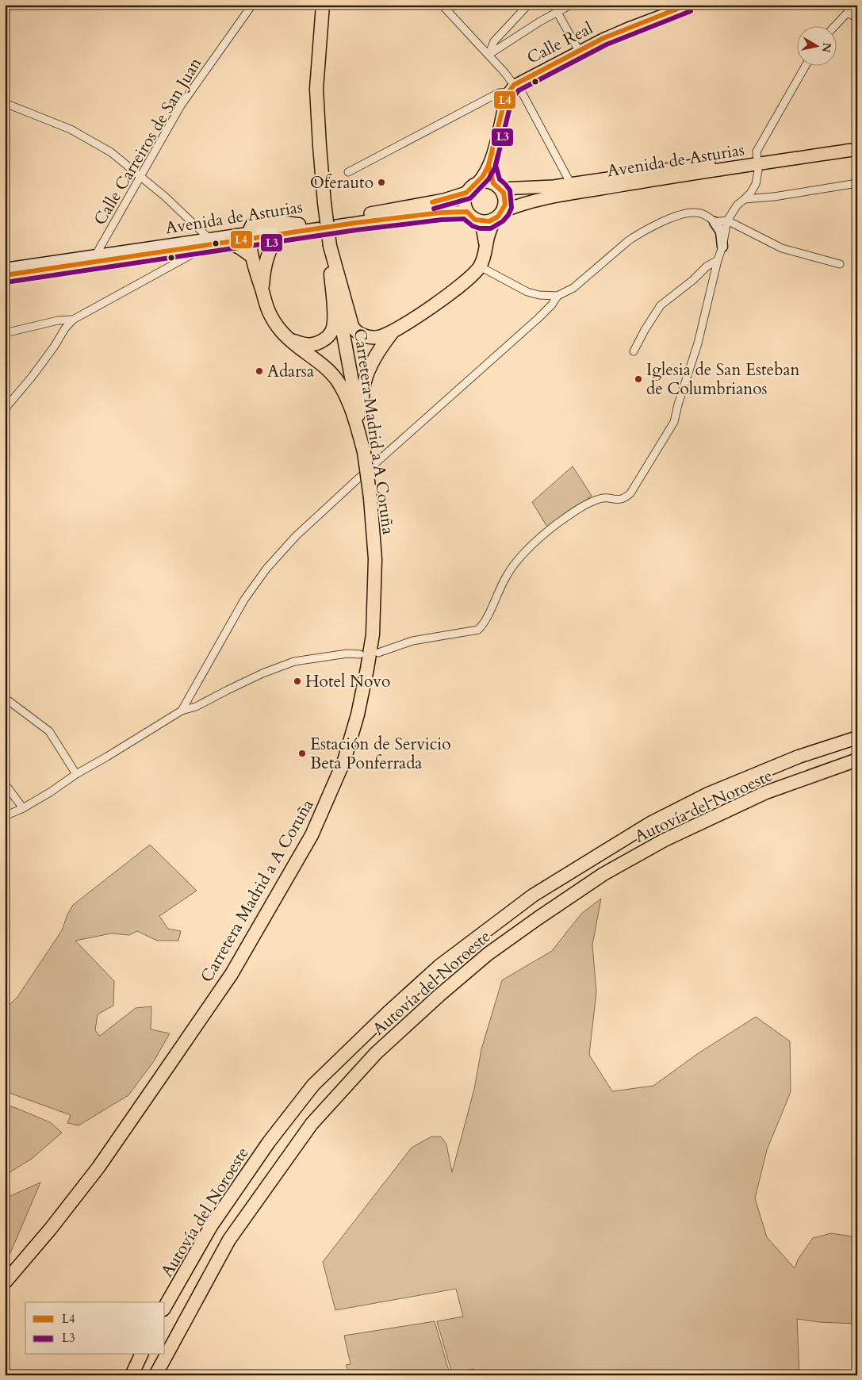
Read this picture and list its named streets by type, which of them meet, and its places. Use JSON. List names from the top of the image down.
{
  "streets": {
    "highway": ["Carretera Madrid a A Coruña", "Autovía del Noroeste"],
    "main road": ["Calle Real", "Avenida de Asturias"],
    "street": ["Calle Carreiros de San Juan"]
  },
  "crossings": [
    ["Calle Carreiros de San Juan", "Avenida de Asturias"]
  ],
  "places": [
    "Oferauto",
    "Adarsa",
    "Iglesia de San Esteban de Columbrianos",
    "Hotel Novo",
    "Estación de Servicio Beta Ponferrada"
  ],
  "lines": ["transit line L4", "transit line L3"],
  "legend": ["L4", "L3"],
  "north": "right"
}
